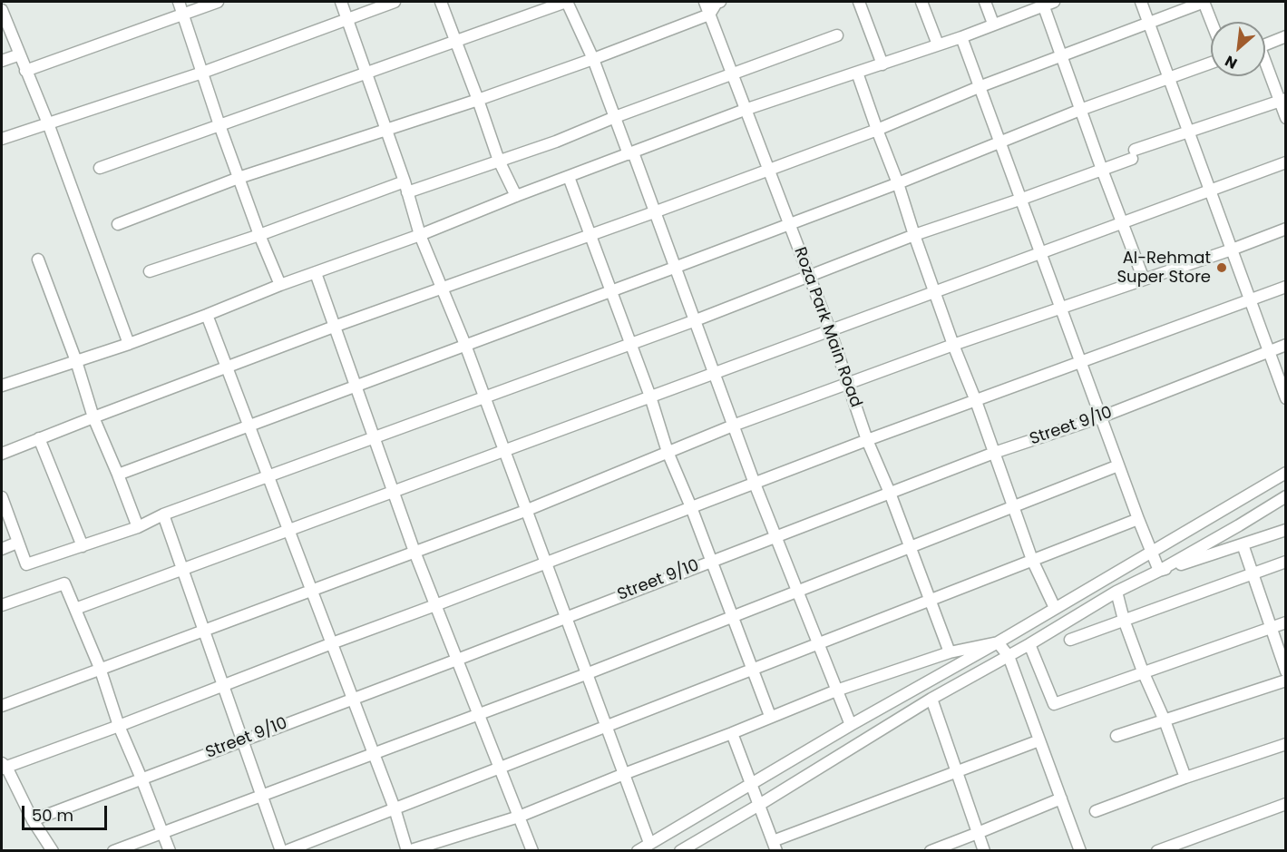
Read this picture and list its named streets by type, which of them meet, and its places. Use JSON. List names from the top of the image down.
{
  "streets": {
    "street": ["Roza Park Main Road", "Street 9/10"]
  },
  "crossings": [
    ["Roza Park Main Road", "Street 9/10"]
  ],
  "places": ["Al-Rehmat Super Store"],
  "scale_bar": "50 m",
  "north": "bottom left"
}
